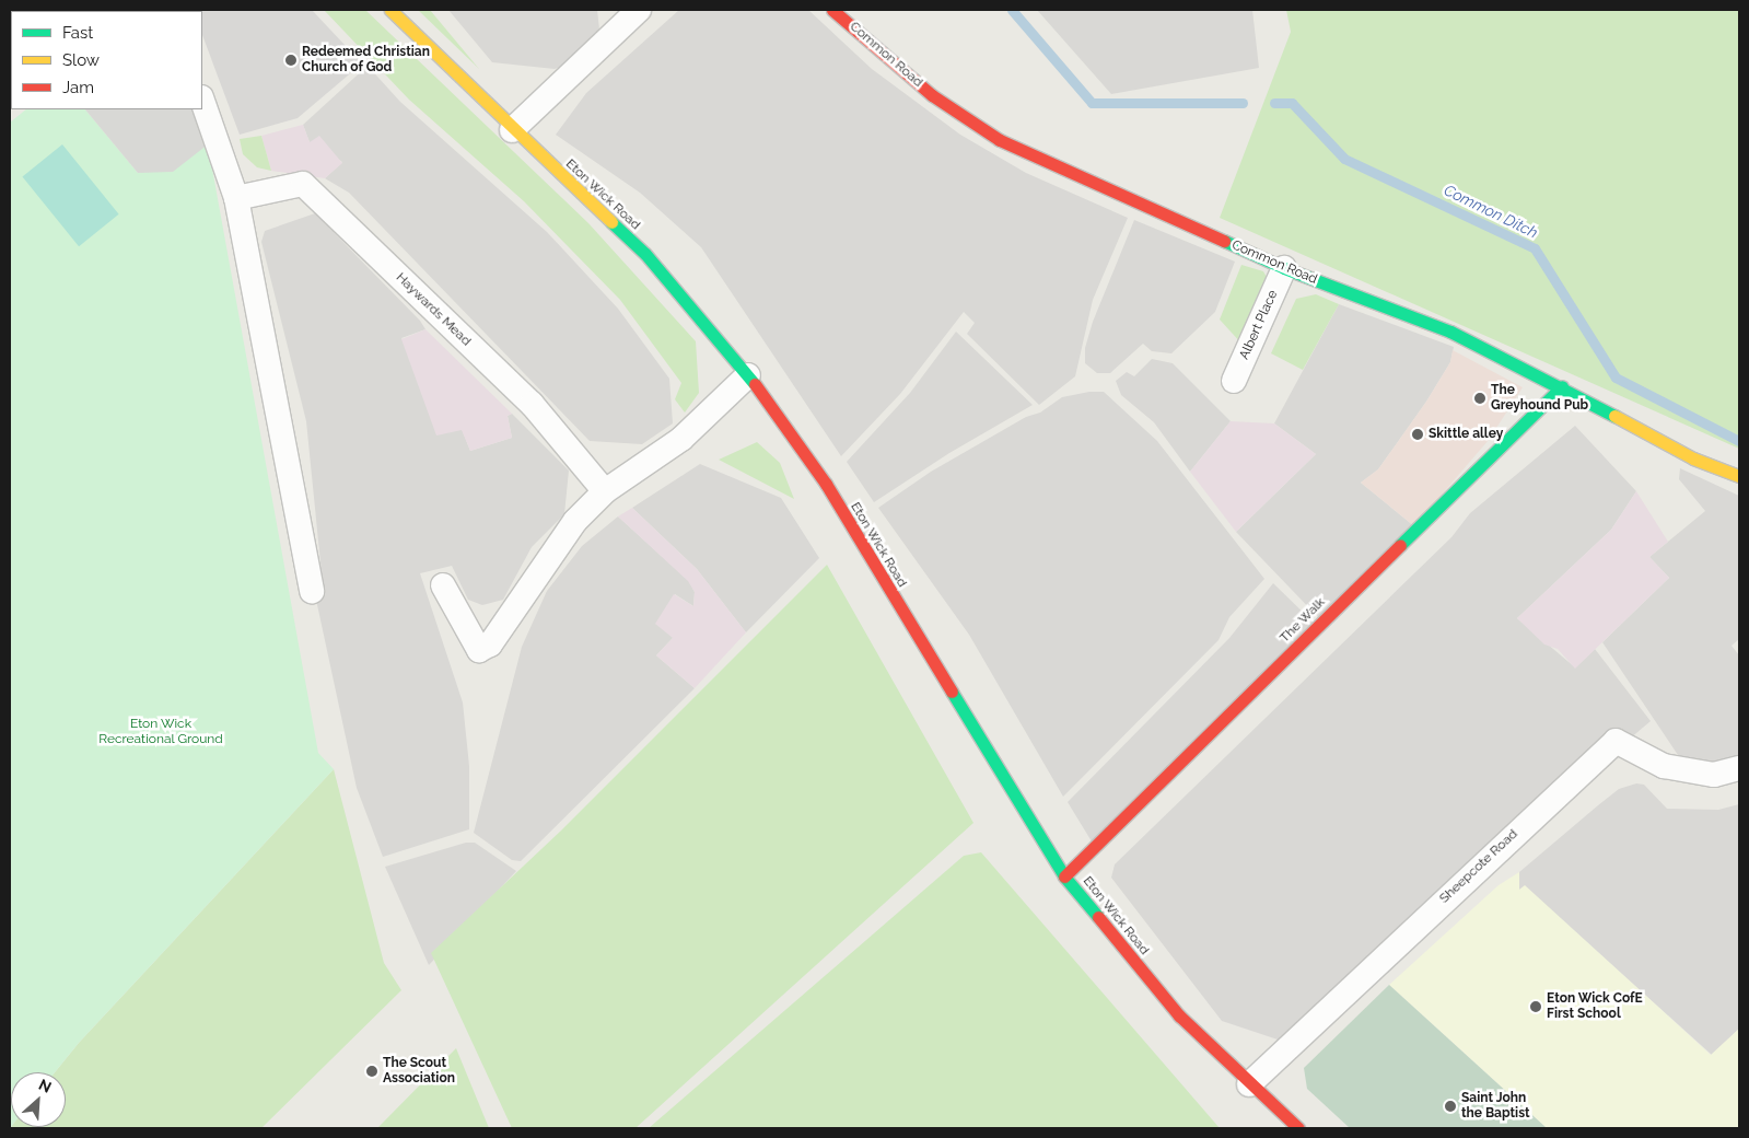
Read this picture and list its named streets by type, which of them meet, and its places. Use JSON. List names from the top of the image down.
{
  "streets": {
    "street": [
      "Common Road",
      "Eton Wick Road",
      "Haywards Mead",
      "Albert Place",
      "The Walk",
      "Sheepcote Road"
    ]
  },
  "crossings": [
    ["Common Road", "Albert Place"],
    ["Common Road", "The Walk"],
    ["Eton Wick Road", "The Walk"],
    ["Eton Wick Road", "Sheepcote Road"]
  ],
  "water": ["Common Ditch"],
  "parks": ["Eton Wick Recreational Ground"],
  "places": [
    "Redeemed Christian Church of God",
    "The Greyhound Pub",
    "Skittle alley",
    "Eton Wick CofE First School",
    "The Scout Association",
    "Saint John the Baptist"
  ],
  "legend": ["Fast", "Slow", "Jam"],
  "north": "top right"
}
